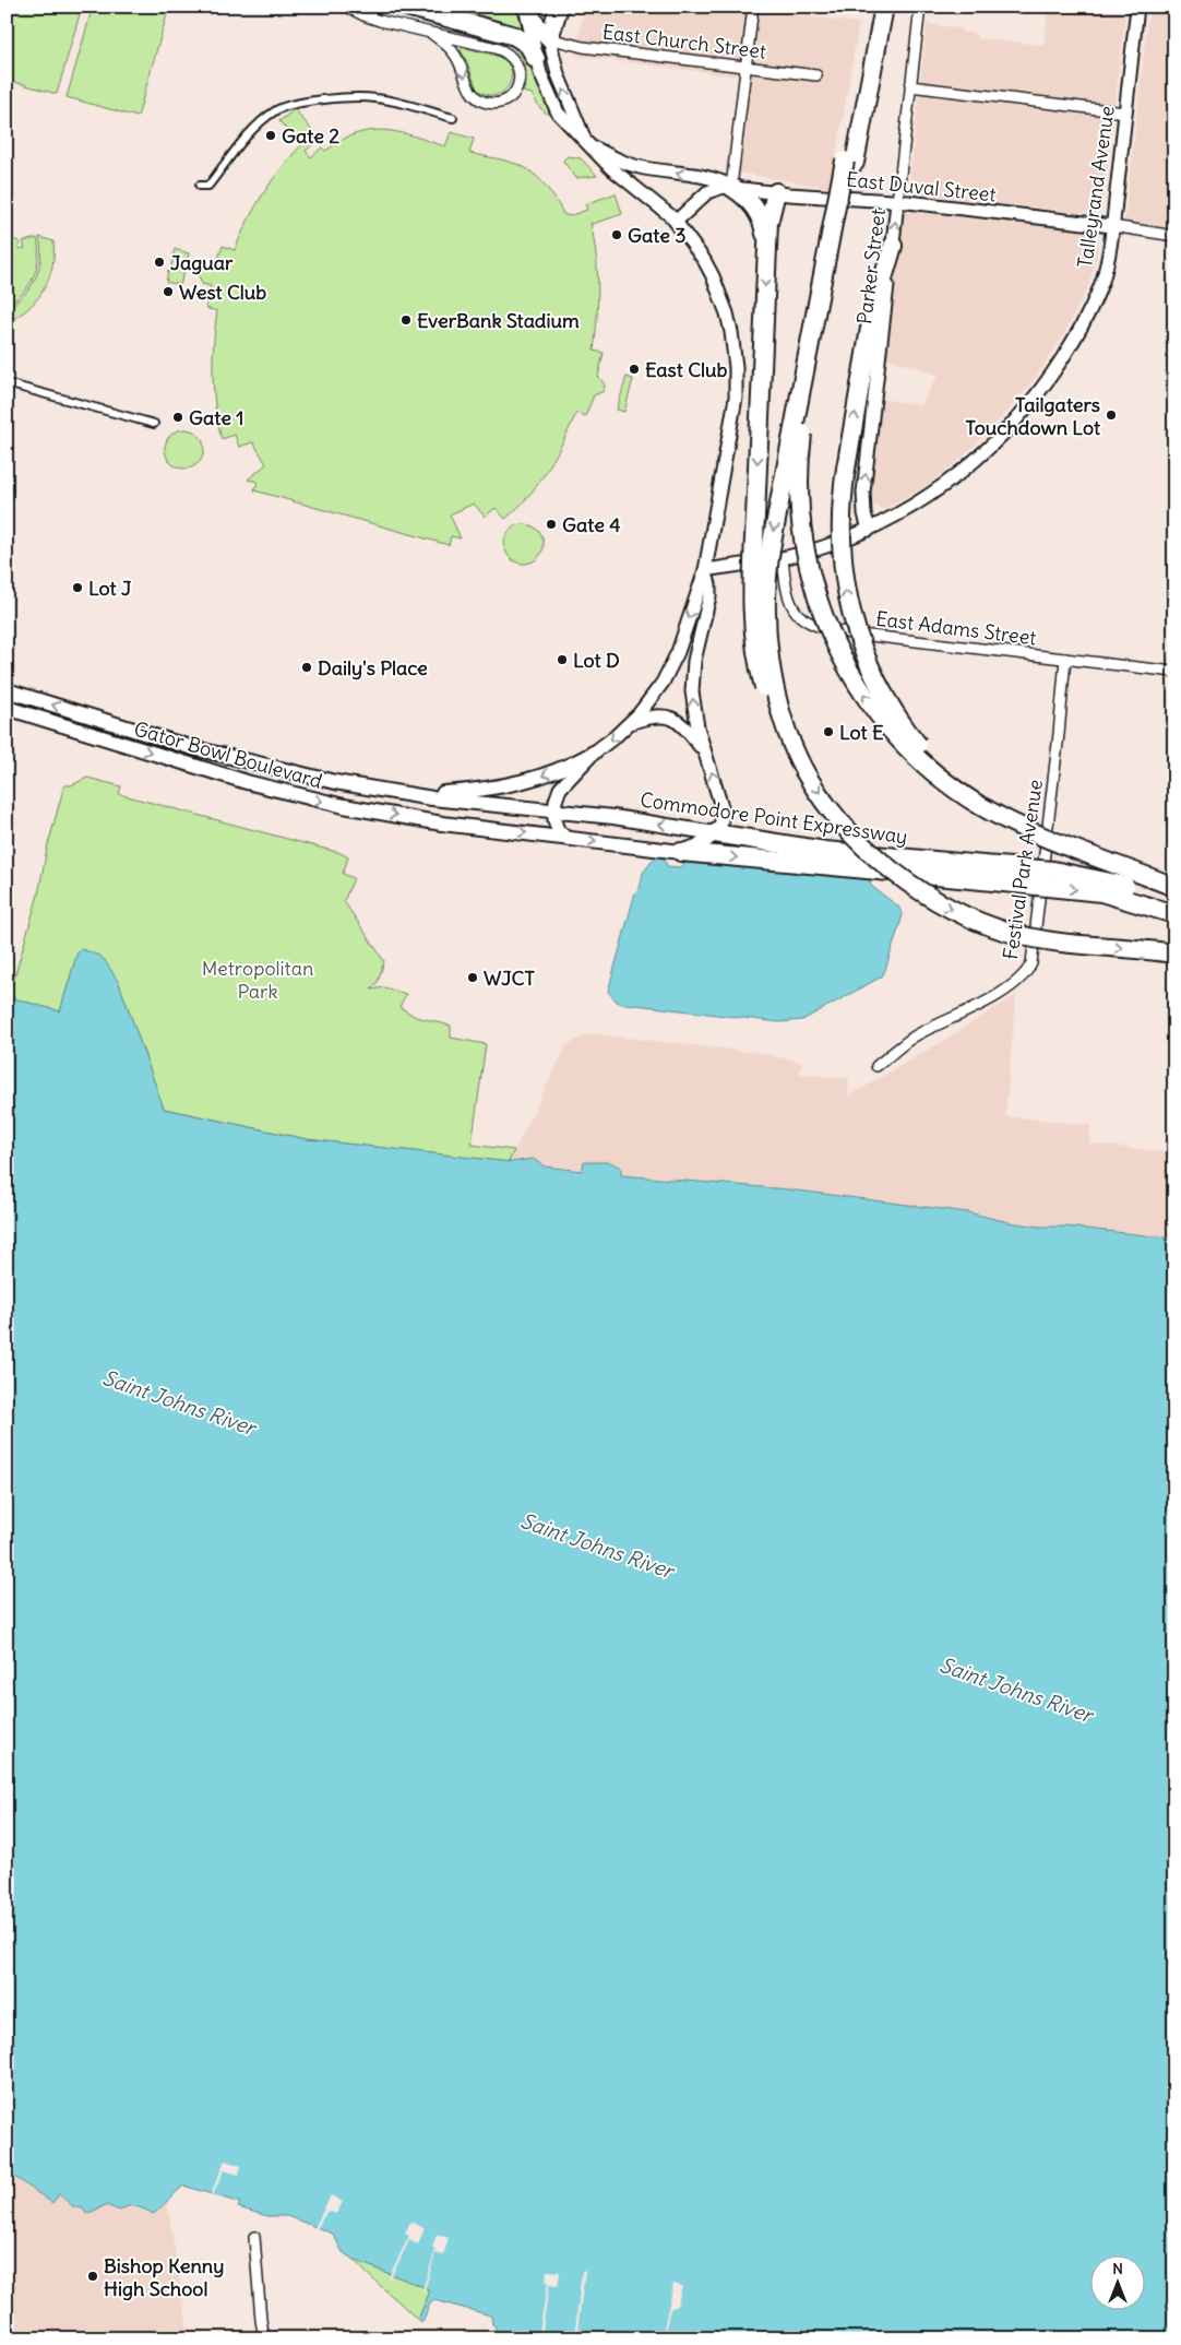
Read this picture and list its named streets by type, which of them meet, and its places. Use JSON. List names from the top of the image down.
{
  "streets": {
    "highway": ["Commodore Point Expressway"],
    "main road": ["Gator Bowl Boulevard"],
    "street": [
      "East Church Street",
      "East Duval Street",
      "Talleyrand Avenue",
      "Parker Street",
      "East Adams Street",
      "Festival Park Avenue"
    ]
  },
  "crossings": [
    ["East Duval Street", "Talleyrand Avenue"],
    ["East Duval Street", "Parker Street"],
    ["Talleyrand Avenue", "Parker Street"],
    ["Talleyrand Avenue", "East Adams Street"],
    ["East Adams Street", "Festival Park Avenue"],
    ["Gator Bowl Boulevard", "Commodore Point Expressway"]
  ],
  "one_way": ["Parker Street"],
  "water": ["Saint Johns River"],
  "parks": ["Metropolitan Park"],
  "places": [
    "Gate 2",
    "Gate 3",
    "Jaguar",
    "West Club",
    "EverBank Stadium",
    "East Club",
    "Tailgaters Touchdown Lot",
    "Gate 1",
    "Gate 4",
    "Lot J",
    "Lot D",
    "Daily's Place",
    "Lot E",
    "WJCT",
    "Bishop Kenny High School"
  ],
  "north": "top"
}
